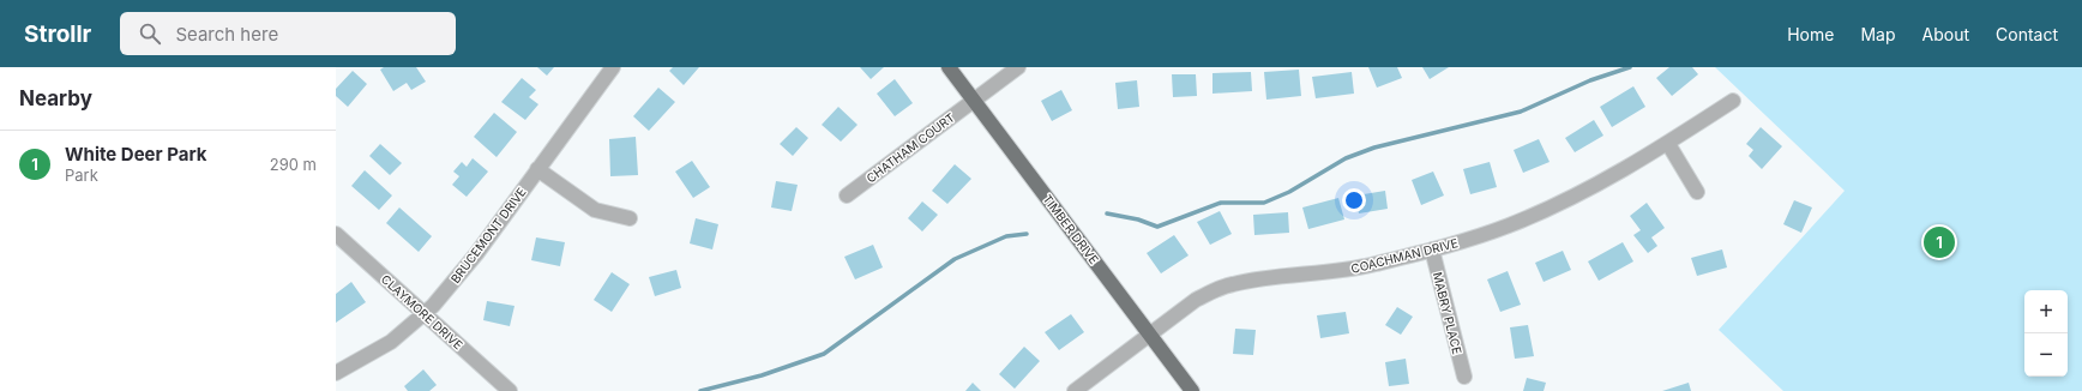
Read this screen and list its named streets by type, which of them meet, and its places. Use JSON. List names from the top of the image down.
{
  "streets": {
    "main road": ["TIMBER DRIVE"],
    "street": [
      "CHATHAM COURT",
      "BRUCEMONT DRIVE",
      "COACHMAN DRIVE",
      "CLAYMORE DRIVE",
      "MABRY PLACE"
    ]
  },
  "crossings": [
    ["CHATHAM COURT", "TIMBER DRIVE"],
    ["TIMBER DRIVE", "COACHMAN DRIVE"],
    ["BRUCEMONT DRIVE", "CLAYMORE DRIVE"],
    ["COACHMAN DRIVE", "MABRY PLACE"]
  ],
  "page": {
    "header": "Strollr",
    "search": "Search here",
    "nav": [
      "Home",
      "Map",
      "About",
      "Contact"
    ],
    "heading": "Nearby",
    "list": [
      {
        "mark": "1",
        "name": "White Deer Park",
        "note": "Park",
        "value": "290 m"
      }
    ],
    "pins": "1",
    "map_buttons": ["+", "−"]
  }
}
